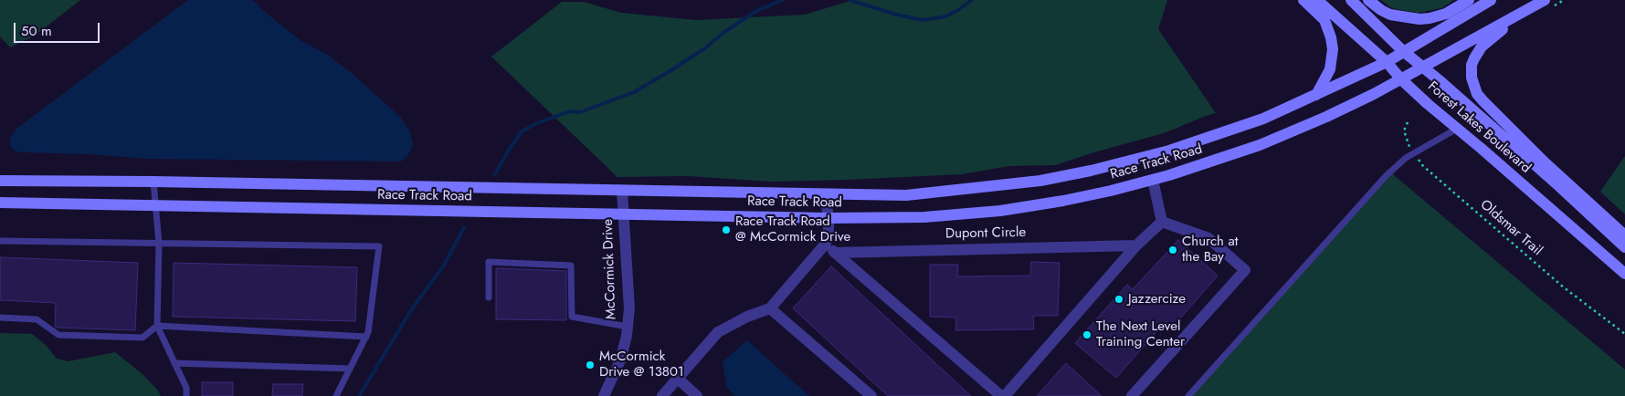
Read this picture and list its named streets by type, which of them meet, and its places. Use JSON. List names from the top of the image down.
{
  "streets": {
    "main road": ["Forest Lakes Boulevard", "Race Track Road"],
    "street": ["Dupont Circle", "McCormick Drive"],
    "path": ["Oldsmar Trail"]
  },
  "crossings": [
    ["Forest Lakes Boulevard", "Race Track Road"],
    ["Race Track Road", "McCormick Drive"]
  ],
  "places": [
    "Race Track Road @ McCormick Drive",
    "Church at the Bay",
    "Jazzercize",
    "The Next Level Training Center",
    "McCormick Drive @ 13801"
  ],
  "scale_bar": "50 m"
}
